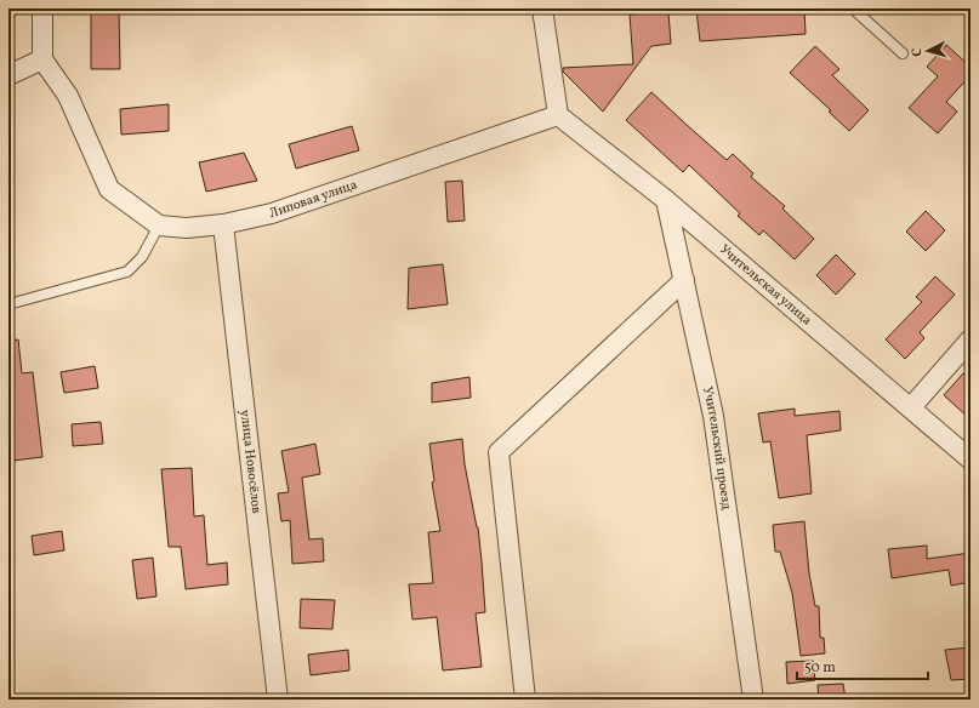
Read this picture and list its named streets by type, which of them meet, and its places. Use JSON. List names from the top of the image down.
{
  "streets": {
    "street": [
      "Липовая улица",
      "Учительская улица",
      "Учительский проезд",
      "улица Новосёлов"
    ]
  },
  "crossings": [
    ["Липовая улица", "Учительская улица"],
    ["Липовая улица", "улица Новосёлов"],
    ["Учительская улица", "Учительский проезд"]
  ],
  "scale_bar": "50 m",
  "north": "left"
}
